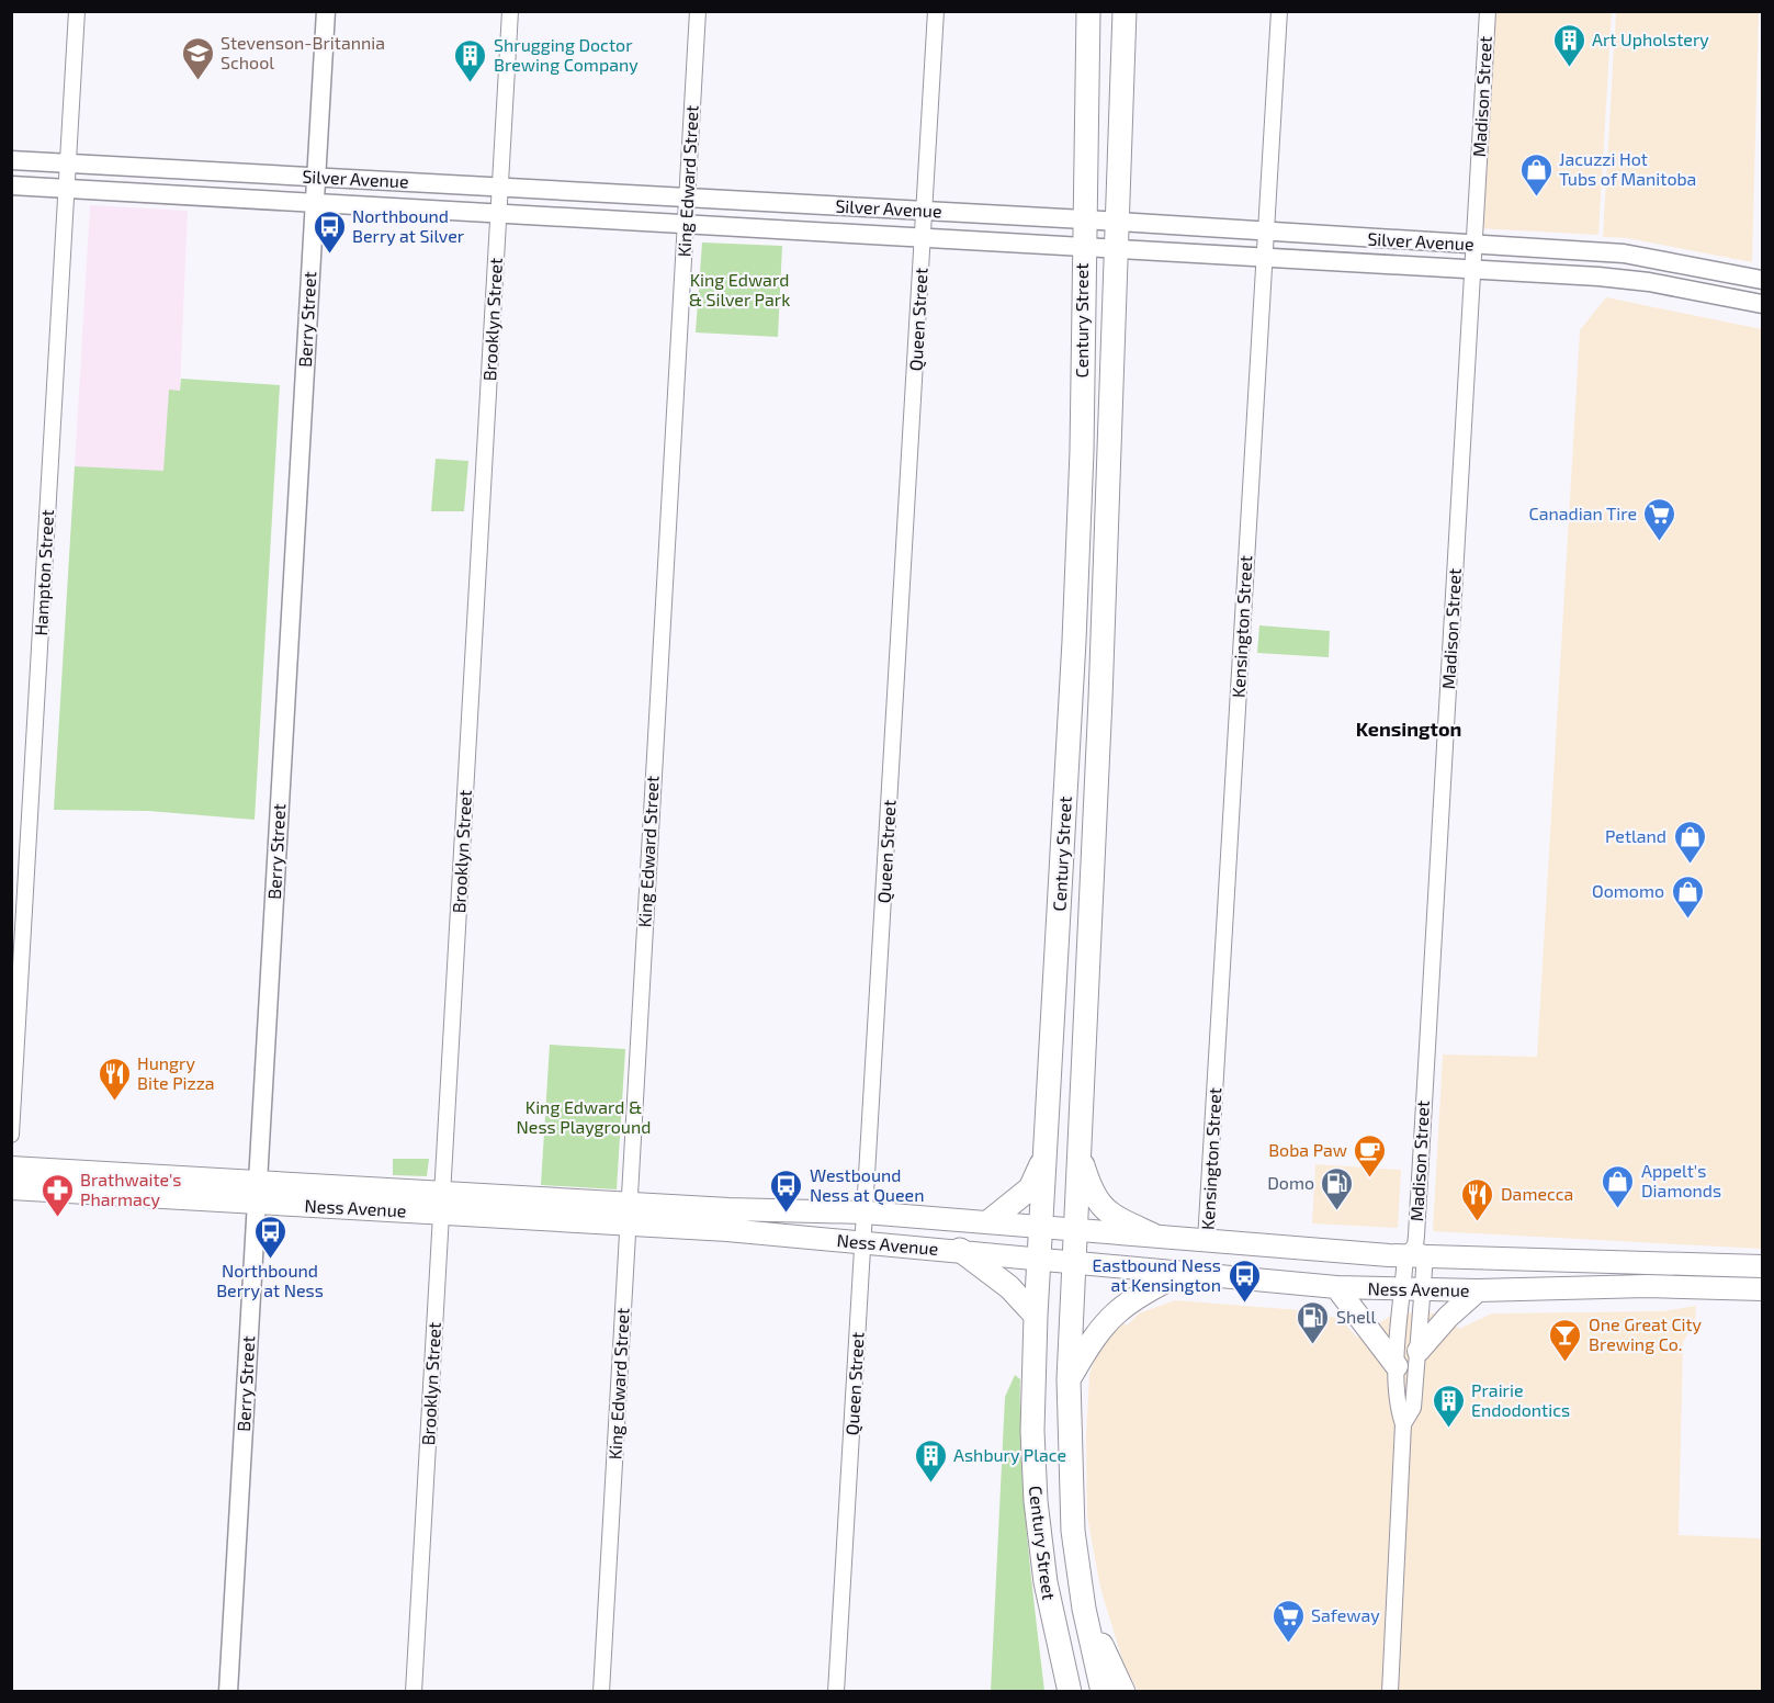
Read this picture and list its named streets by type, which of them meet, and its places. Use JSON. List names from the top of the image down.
{
  "streets": {
    "main road": ["Century Street", "Ness Avenue"],
    "street": [
      "Madison Street",
      "Silver Avenue",
      "King Edward Street",
      "Berry Street",
      "Brooklyn Street",
      "Queen Street",
      "Hampton Street",
      "Kensington Street"
    ]
  },
  "crossings": [
    ["Madison Street", "Silver Avenue"],
    ["Madison Street", "Ness Avenue"],
    ["Silver Avenue", "King Edward Street"],
    ["Silver Avenue", "Berry Street"],
    ["Silver Avenue", "Brooklyn Street"],
    ["Silver Avenue", "Queen Street"],
    ["Silver Avenue", "Century Street"],
    ["Silver Avenue", "Hampton Street"],
    ["Silver Avenue", "Kensington Street"],
    ["King Edward Street", "Ness Avenue"],
    ["Berry Street", "Ness Avenue"],
    ["Brooklyn Street", "Ness Avenue"],
    ["Queen Street", "Ness Avenue"],
    ["Century Street", "Ness Avenue"],
    ["Kensington Street", "Ness Avenue"]
  ],
  "districts": ["Kensington"],
  "parks": ["King Edward & Silver Park", "King Edward & Ness Playground"],
  "places": {
    "building": [
      "Art Upholstery",
      "Shrugging Doctor Brewing Company",
      "Prairie Endodontics",
      "Ashbury Place"
    ],
    "school or university": ["Stevenson-Britannia School"],
    "shop": [
      "Jacuzzi Hot Tubs of Manitoba",
      "Petland",
      "Oomomo",
      "Appelt's Diamonds"
    ],
    "bus stop": [
      "Northbound Berry at Silver",
      "Westbound Ness at Queen",
      "Northbound Berry at Ness",
      "Eastbound Ness at Kensington"
    ],
    "supermarket": ["Canadian Tire", "Safeway"],
    "restaurant": ["Hungry Bite Pizza", "Damecca"],
    "cafe": ["Boba Paw"],
    "fuel station": ["Domo", "Shell"],
    "pharmacy": ["Brathwaite's Pharmacy"],
    "bar": ["One Great City Brewing Co."]
  }
}
